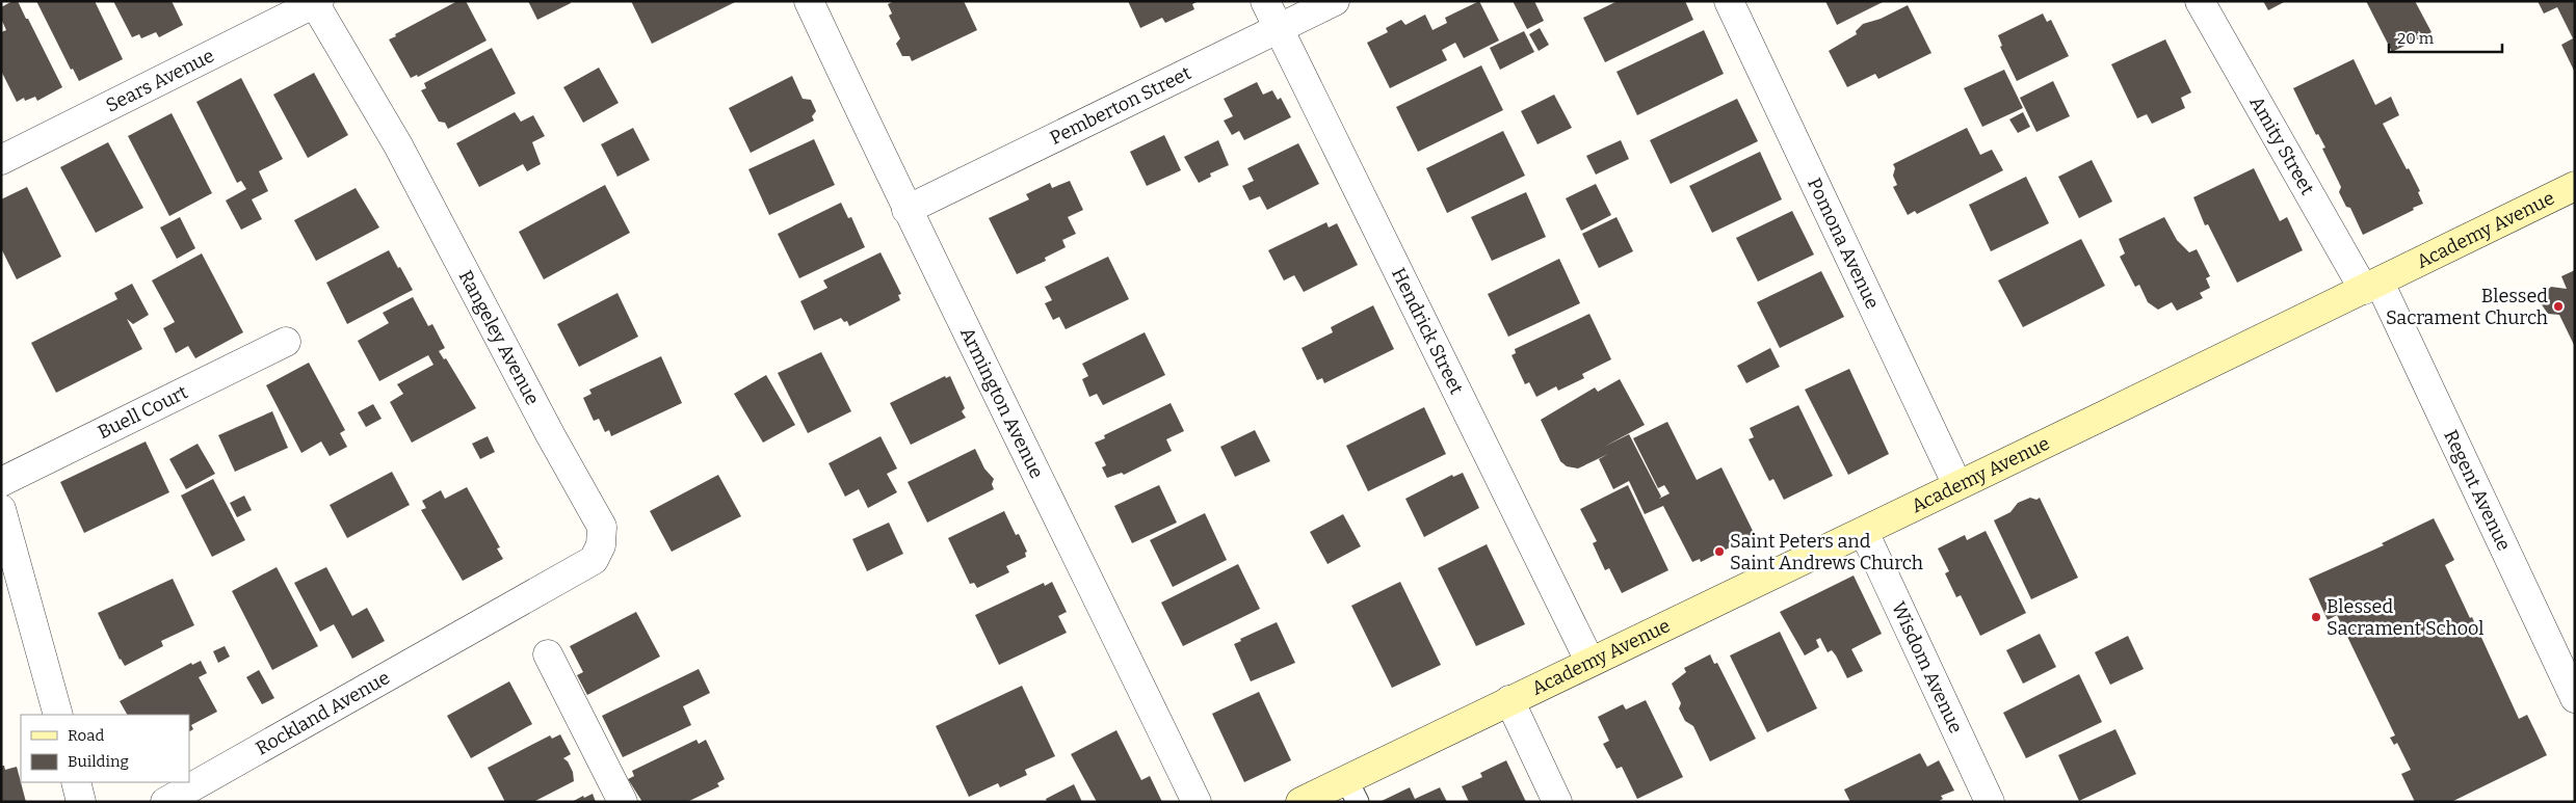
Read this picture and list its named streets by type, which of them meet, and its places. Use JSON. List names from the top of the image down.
{
  "streets": {
    "street": [
      "Sears Avenue",
      "Pemberton Street",
      "Amity Street",
      "Academy Avenue",
      "Pomona Avenue",
      "Hendrick Street",
      "Rangeley Avenue",
      "Armington Avenue",
      "Buell Court",
      "Regent Avenue",
      "Wisdom Avenue",
      "Rockland Avenue"
    ]
  },
  "crossings": [
    ["Sears Avenue", "Rangeley Avenue"],
    ["Pemberton Street", "Hendrick Street"],
    ["Pemberton Street", "Armington Avenue"],
    ["Amity Street", "Academy Avenue"],
    ["Amity Street", "Regent Avenue"],
    ["Academy Avenue", "Pomona Avenue"],
    ["Academy Avenue", "Hendrick Street"],
    ["Academy Avenue", "Regent Avenue"],
    ["Academy Avenue", "Wisdom Avenue"],
    ["Rangeley Avenue", "Rockland Avenue"]
  ],
  "places": ["Blessed Sacrament Church", "Saint Peters and Saint Andrews Church", "Blessed Sacrament School"],
  "legend": ["Road", "Building"],
  "scale_bar": "20 m"
}
